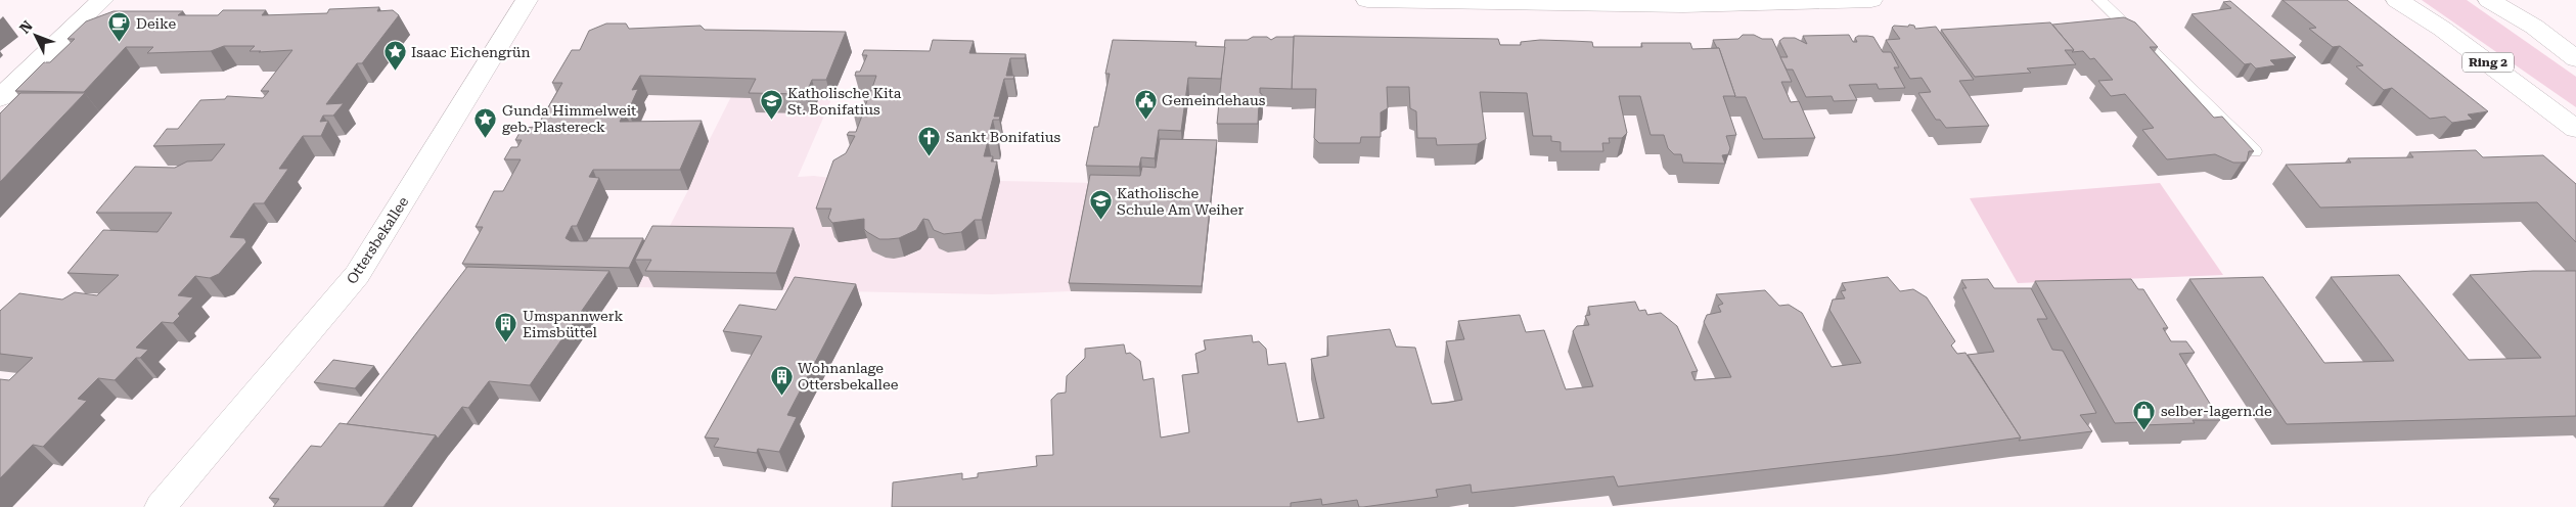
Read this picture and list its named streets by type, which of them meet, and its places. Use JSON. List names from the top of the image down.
{
  "streets": {
    "street": ["Ring 2", "Ottersbekallee"]
  },
  "places": {
    "cafe": ["Deike"],
    "place": ["Isaac Eichengrün", "Gunda Himmelweit geb. Plastereck"],
    "public building": ["Gemeindehaus"],
    "school or university": ["Katholische Kita St. Bonifatius", "Katholische Schule Am Weiher"],
    "church": ["Sankt Bonifatius"],
    "building": ["Umspannwerk Eimsbüttel", "Wohnanlage Ottersbekallee"],
    "shop": ["selber-lagern.de"]
  },
  "north": "top left"
}
